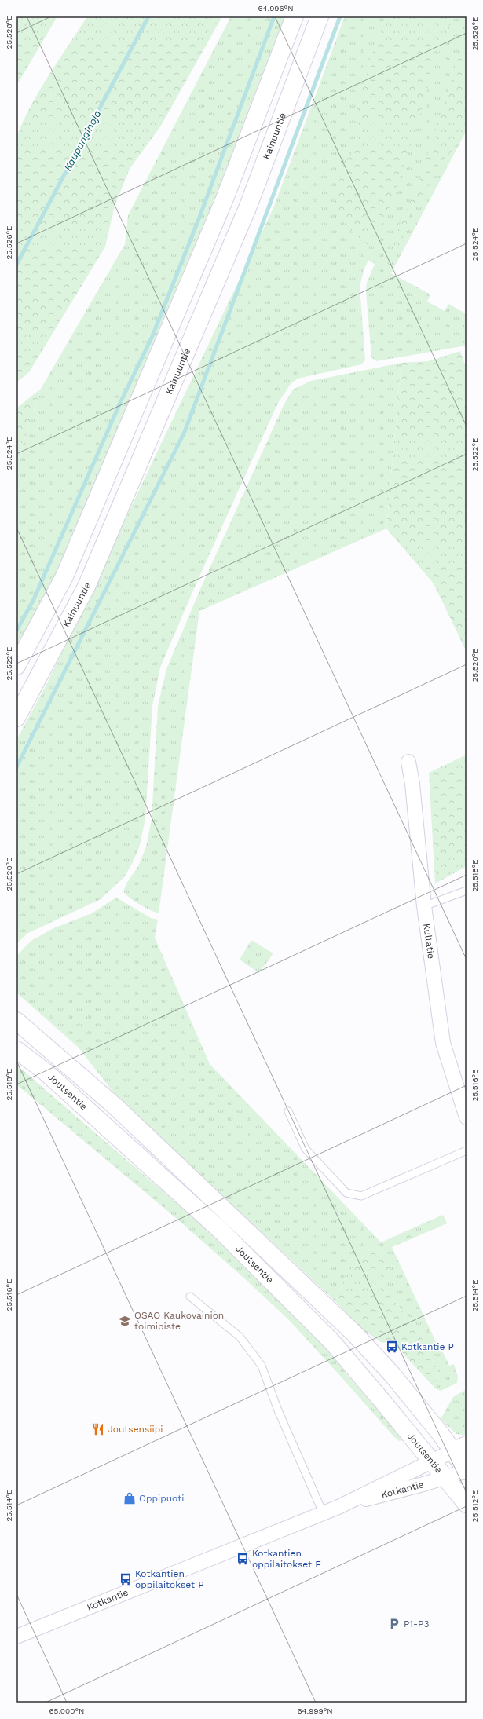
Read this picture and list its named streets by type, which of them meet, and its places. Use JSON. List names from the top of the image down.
{
  "streets": {
    "main road": ["Kainuuntie", "Joutsentie"],
    "street": ["Kultatie", "Kotkantie"]
  },
  "crossings": [
    ["Joutsentie", "Kotkantie"]
  ],
  "water": ["Kaupunginoja"],
  "places": {
    "school or university": ["OSAO Kaukovainion toimipiste"],
    "bus stop": ["Kotkantie P", "Kotkantien oppilaitokset E", "Kotkantien oppilaitokset P"],
    "restaurant": ["Joutsensiipi"],
    "shop": ["Oppipuoti"],
    "parking": ["P1-P3"]
  },
  "coordinates": [
    "64.996°N",
    "25.528°E",
    "25.526°E",
    "25.524°E",
    "25.522°E",
    "25.520°E",
    "25.518°E",
    "25.516°E",
    "25.514°E",
    "25.512°E",
    "65.000°N",
    "64.999°N"
  ]
}
